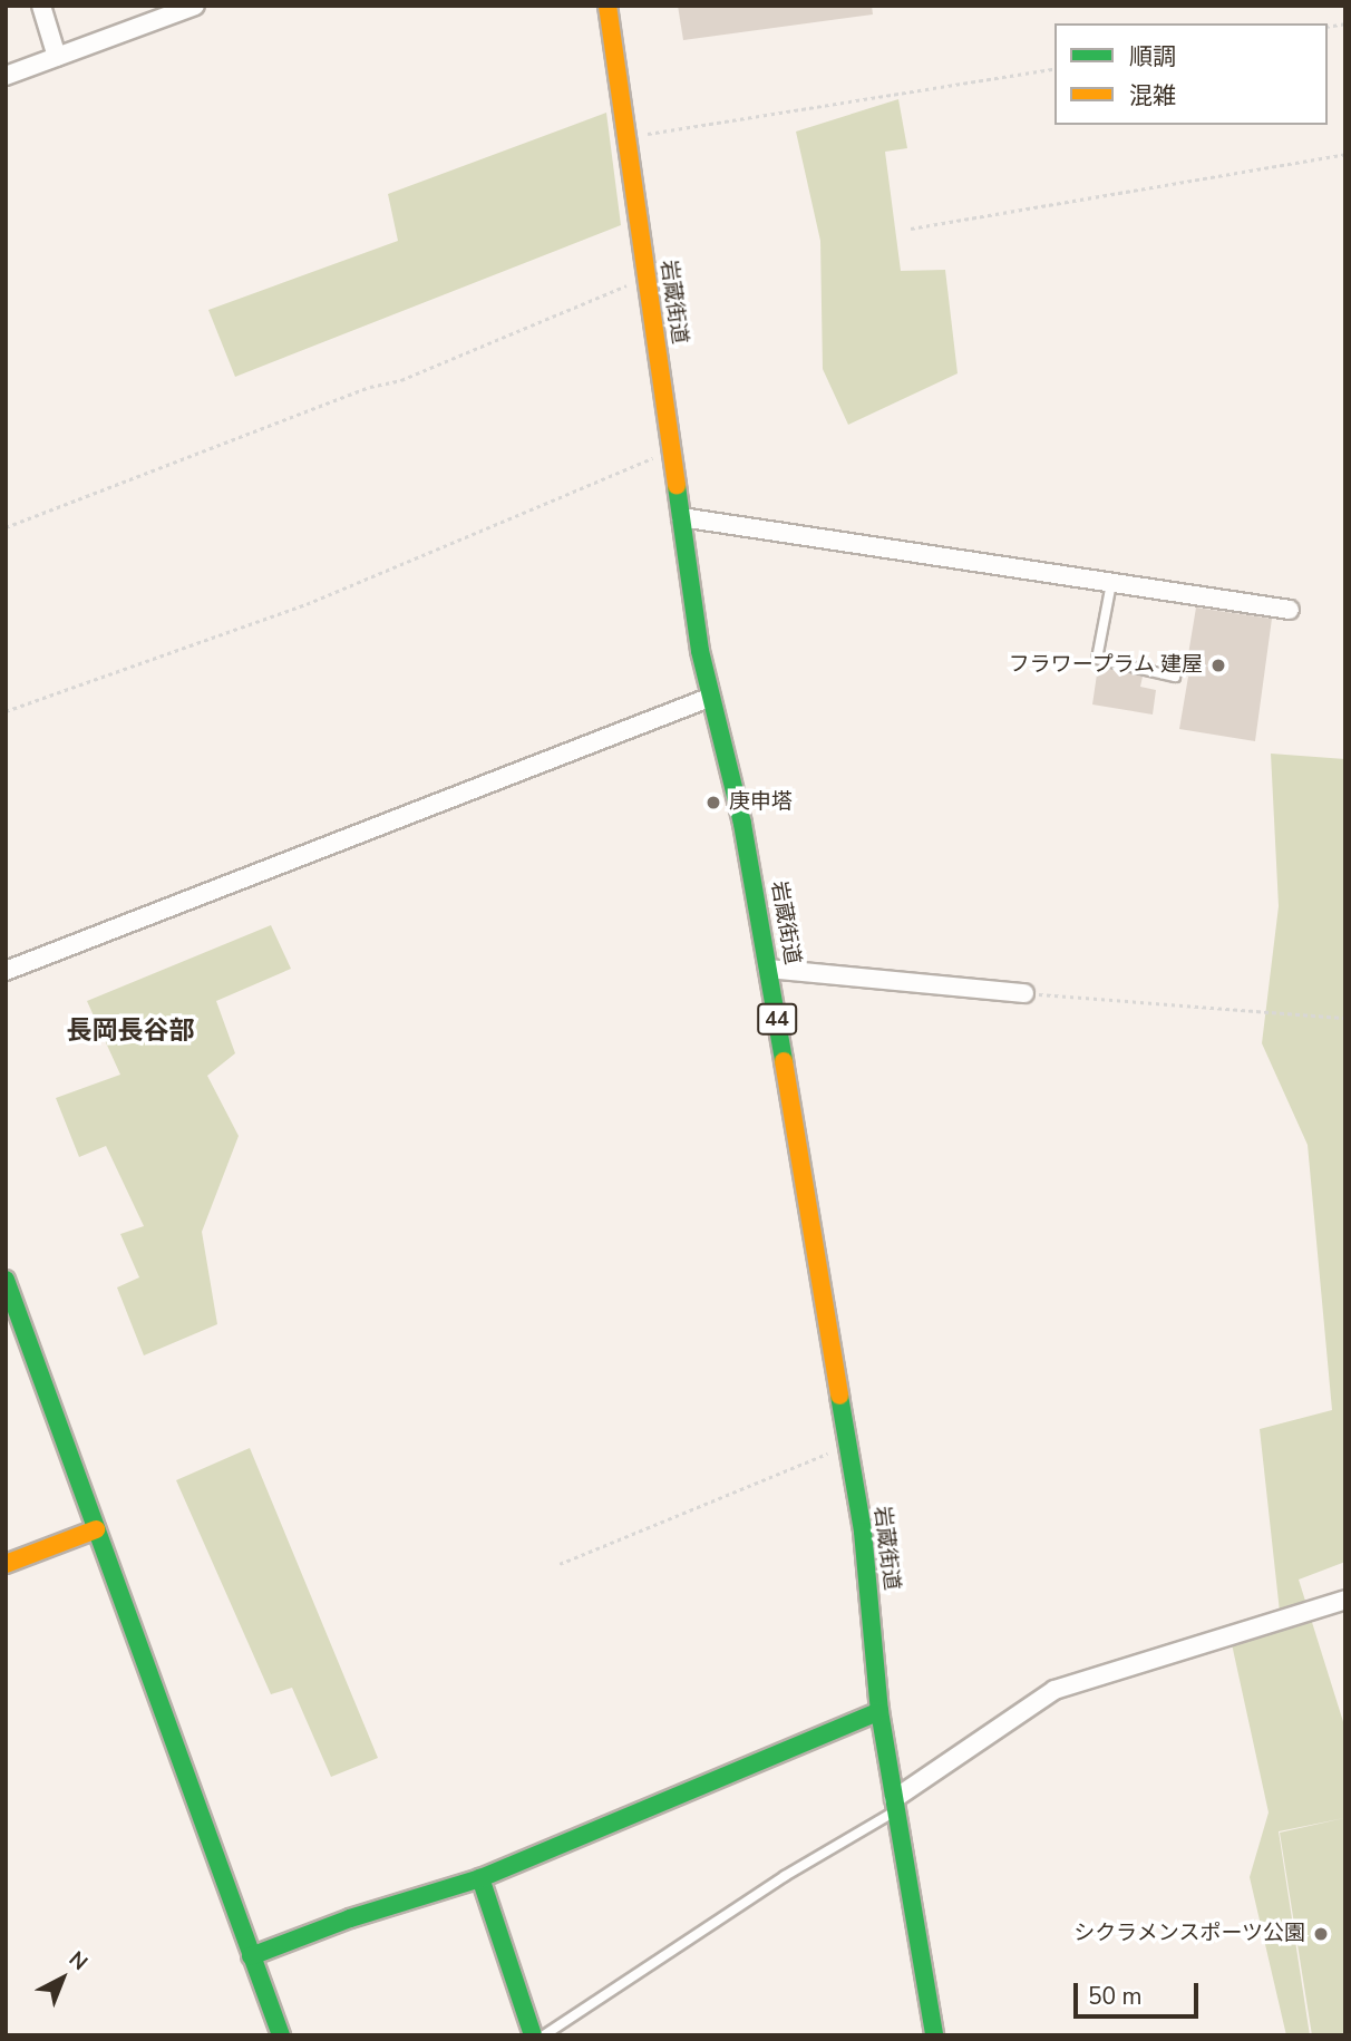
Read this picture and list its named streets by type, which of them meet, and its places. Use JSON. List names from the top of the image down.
{
  "streets": {
    "main road": ["岩蔵街道", "44"]
  },
  "districts": ["長岡長谷部"],
  "places": ["フラワープラム 建屋", "庚申塔", "シクラメンスポーツ公園"],
  "legend": ["順調", "混雑"],
  "scale_bar": "50 m",
  "north": "top right"
}
